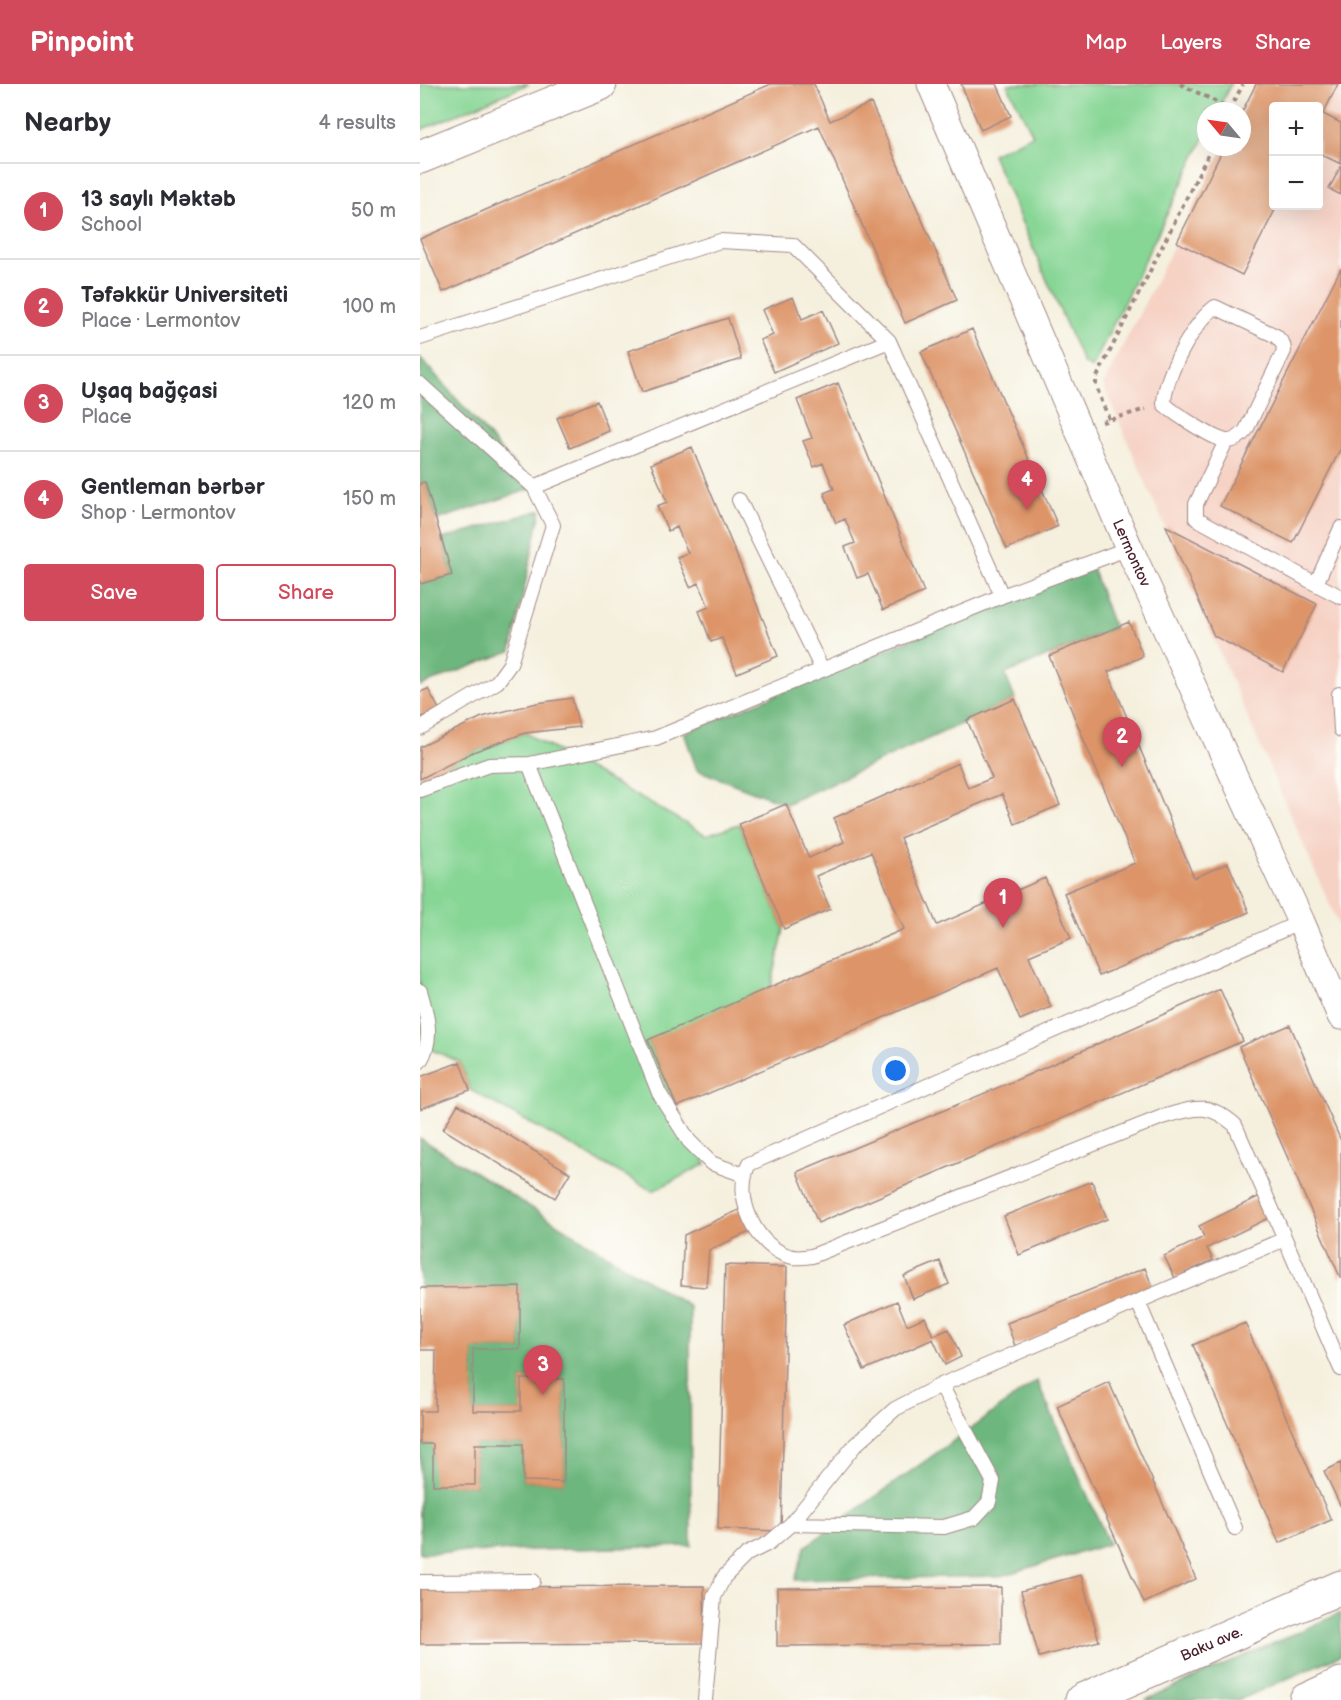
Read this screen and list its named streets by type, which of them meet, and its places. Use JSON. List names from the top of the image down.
{
  "streets": {
    "street": ["Lermontov", "Baku ave."]
  },
  "north": "top left",
  "page": {
    "header": "Pinpoint",
    "nav": ["Map", "Layers", "Share"],
    "heading": ["Nearby", "4 results"],
    "map_buttons": ["+", "−"],
    "list": [
      {
        "mark": "1",
        "name": "13 saylı Məktəb",
        "note": "School",
        "value": "50 m"
      },
      {
        "mark": "2",
        "name": "Təfəkkür Universiteti",
        "note": "Place · Lermontov",
        "value": "100 m"
      },
      {
        "mark": "3",
        "name": "Uşaq bağçasi",
        "note": "Place",
        "value": "120 m"
      },
      {
        "mark": "4",
        "name": "Gentleman bәrbәr",
        "note": "Shop · Lermontov",
        "value": "150 m"
      }
    ],
    "pins": [
      "4",
      "2",
      "1",
      "3"
    ],
    "buttons": ["Save", "Share"]
  }
}
